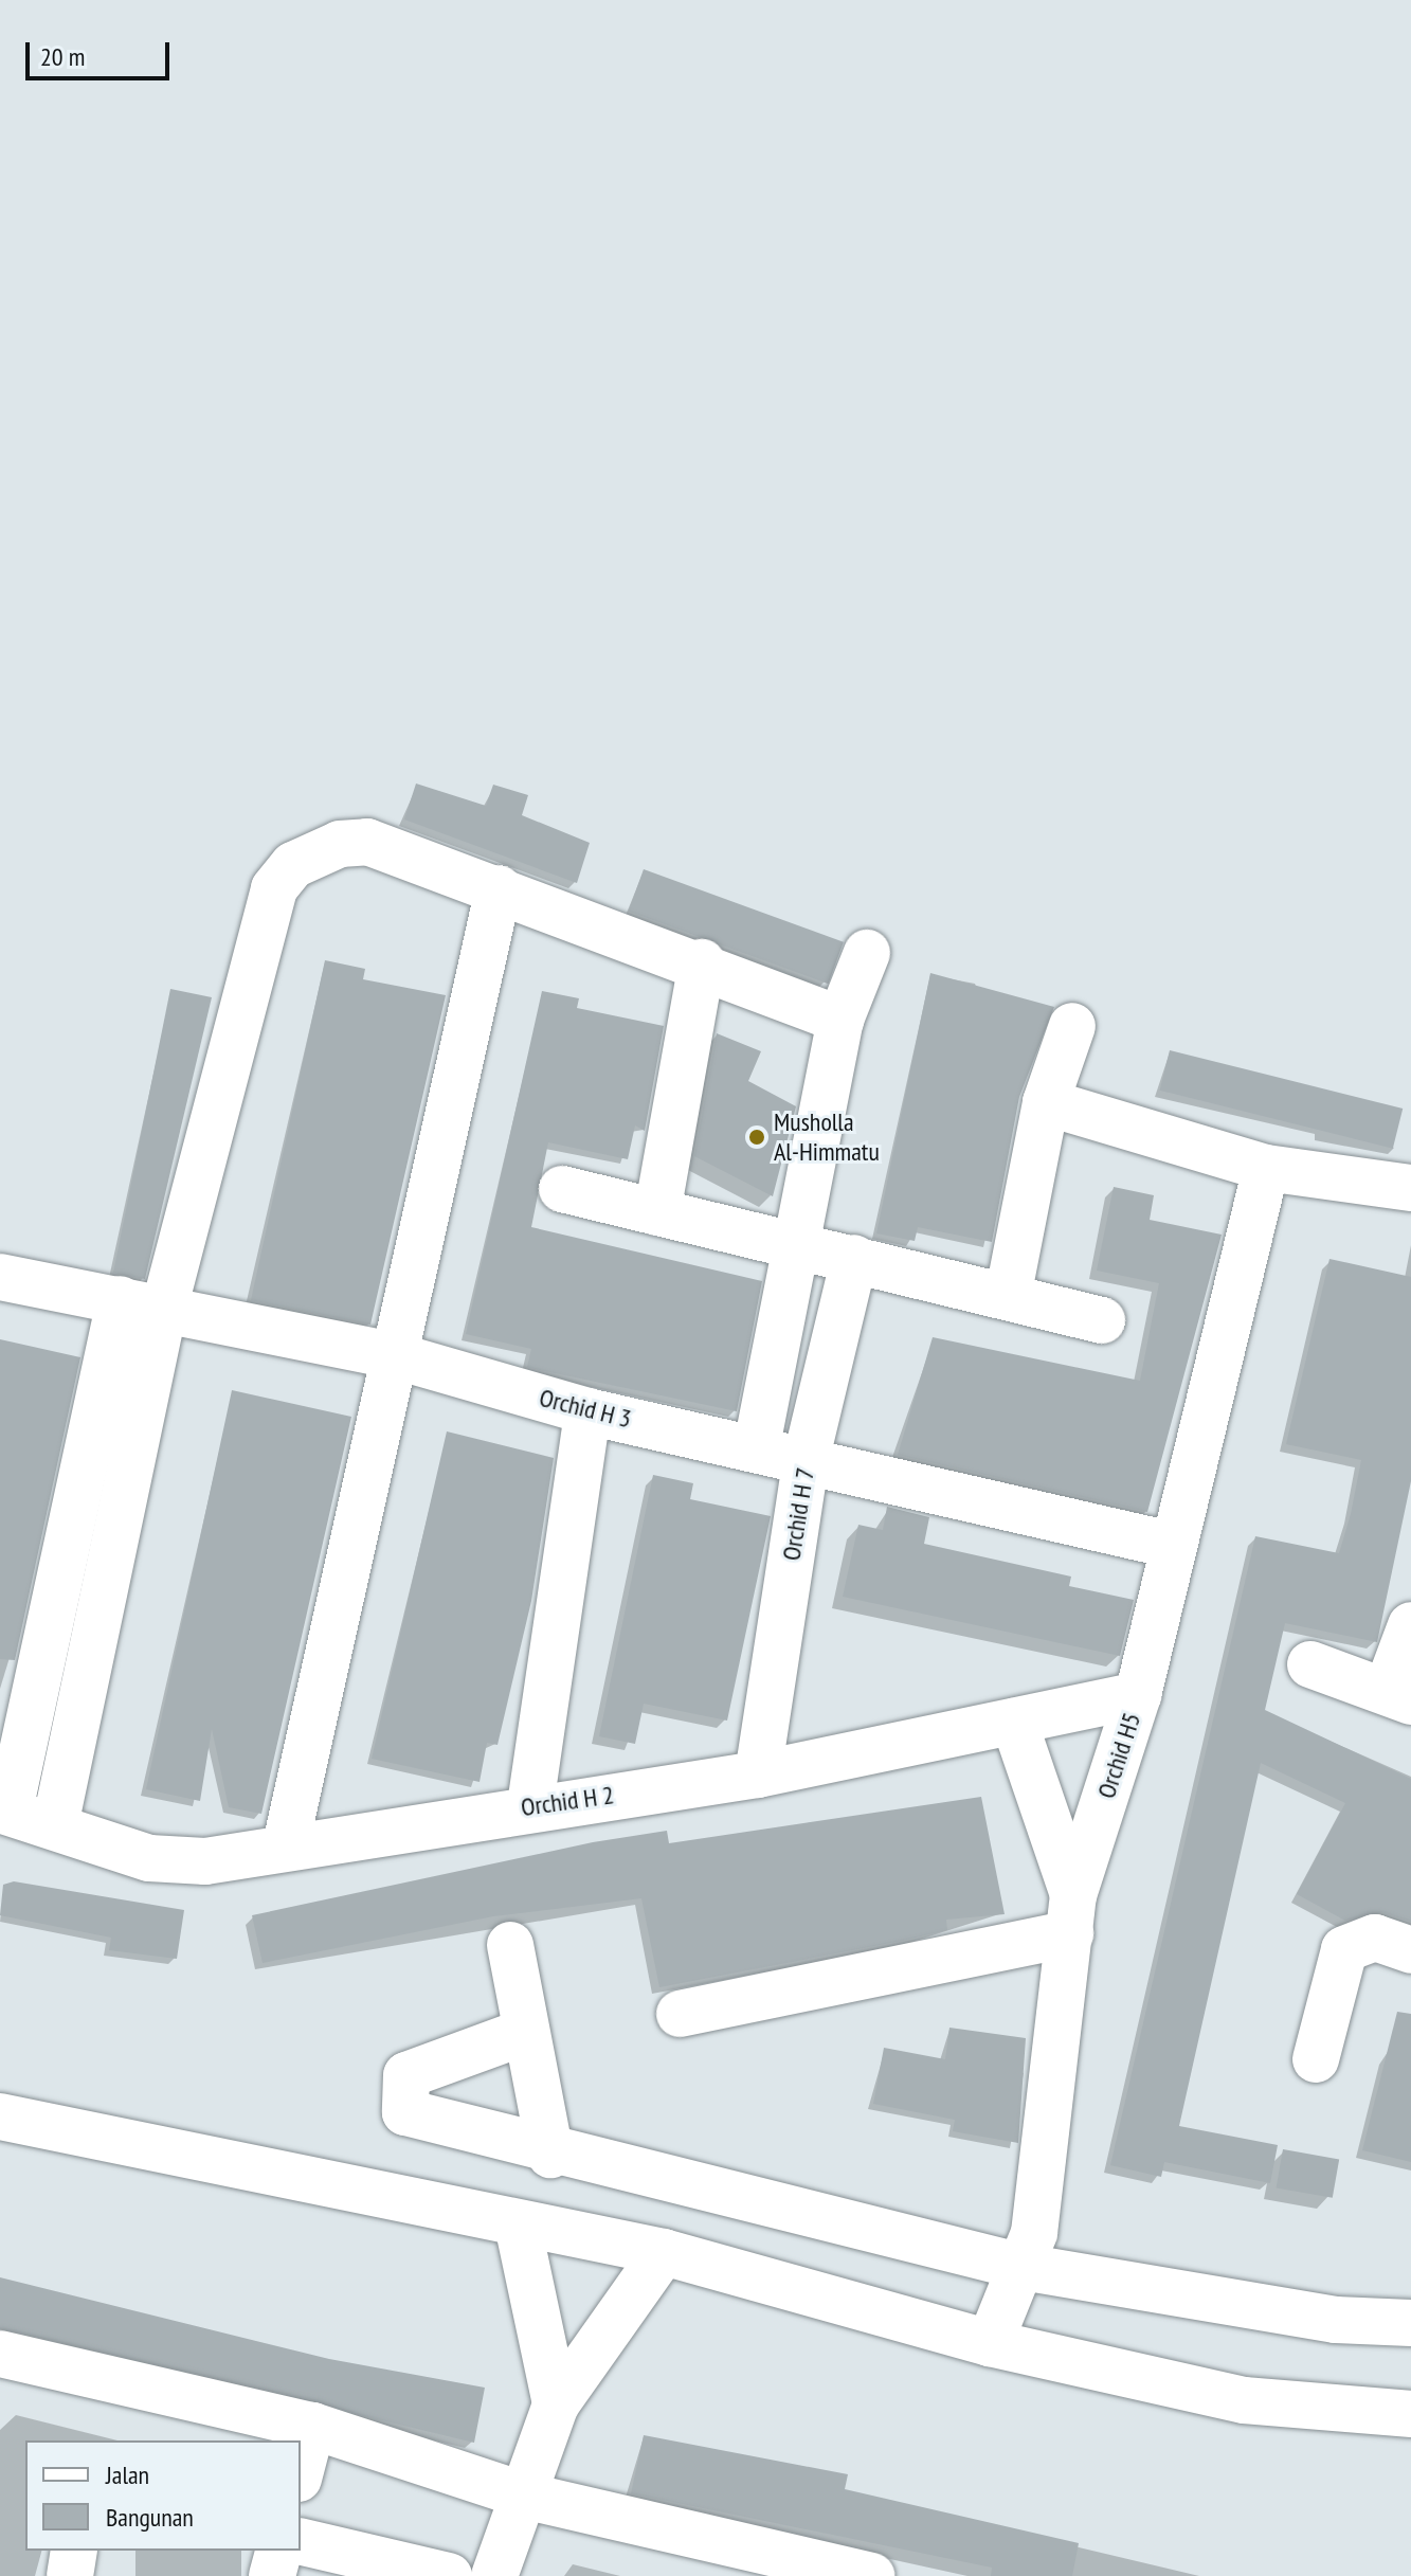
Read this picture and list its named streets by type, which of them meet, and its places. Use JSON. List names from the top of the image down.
{
  "streets": {
    "street": [
      "Orchid H 3",
      "Orchid H 7",
      "Orchid H5",
      "Orchid H 2"
    ]
  },
  "crossings": [
    ["Orchid H 3", "Orchid H 7"],
    ["Orchid H 3", "Orchid H5"],
    ["Orchid H 7", "Orchid H 2"],
    ["Orchid H5", "Orchid H 2"]
  ],
  "places": ["Musholla Al-Himmatu"],
  "legend": ["Jalan", "Bangunan"],
  "scale_bar": "20 m"
}
